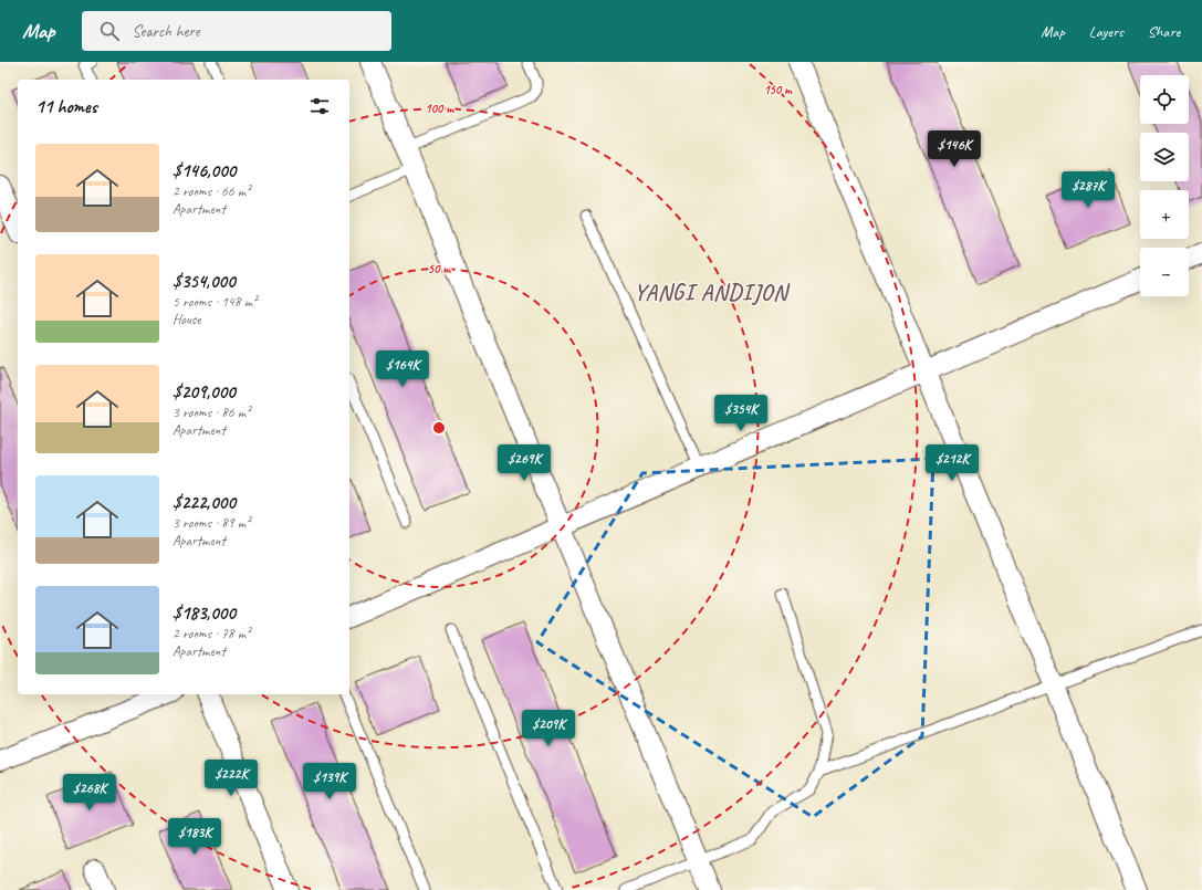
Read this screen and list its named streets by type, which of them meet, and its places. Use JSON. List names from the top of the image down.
{
  "districts": ["YANGI ANDIJON"],
  "page": {
    "header": "Map",
    "search": "Search here",
    "nav": ["Map", "Layers", "Share"],
    "map_buttons": ["+", "−"],
    "heading": "11 homes",
    "price": [
      "$146K",
      "$287K",
      "$164K",
      "$354K",
      "$269K",
      "$212K",
      "$209K",
      "$222K",
      "$139K",
      "$268K",
      "$183K"
    ],
    "list": [
      {
        "name": "$146,000",
        "note": "2 rooms · 66 m² · Apartment"
      },
      {
        "name": "$354,000",
        "note": "5 rooms · 148 m² · House"
      },
      {
        "name": "$209,000",
        "note": "3 rooms · 86 m² · Apartment"
      },
      {
        "name": "$222,000",
        "note": "3 rooms · 89 m² · Apartment"
      },
      {
        "name": "$183,000",
        "note": "2 rooms · 78 m² · Apartment"
      }
    ]
  },
  "rings": ["150 m", "100 m", "50 m"]
}
